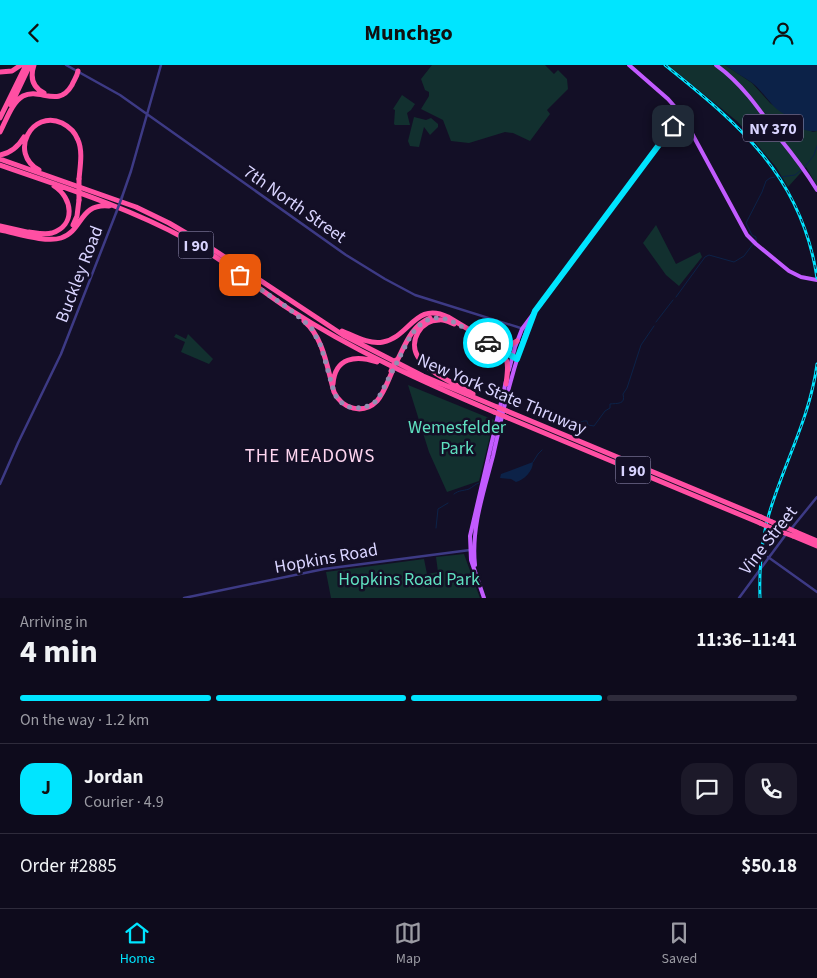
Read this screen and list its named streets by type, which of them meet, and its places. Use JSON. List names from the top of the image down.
{
  "streets": {
    "highway": ["I 90", "New York State Thruway"],
    "main road": ["NY 370"],
    "street": [
      "7th North Street",
      "Buckley Road",
      "Vine Street",
      "Hopkins Road"
    ]
  },
  "crossings": [
    ["7th North Street", "Buckley Road"]
  ],
  "districts": ["THE MEADOWS"],
  "parks": ["Wemesfelder Park", "Hopkins Road Park"],
  "page": {
    "header": "Munchgo",
    "heading": ["4 min", "Arriving in", "11:36–11:41"],
    "panel": [
      "Jordan",
      "Courier · 4.9",
      "Order #2885",
      "$50.18"
    ],
    "bar": "On the way · 1.2 km",
    "round": "J",
    "tabs": ["Home", "Map", "Saved"]
  }
}
